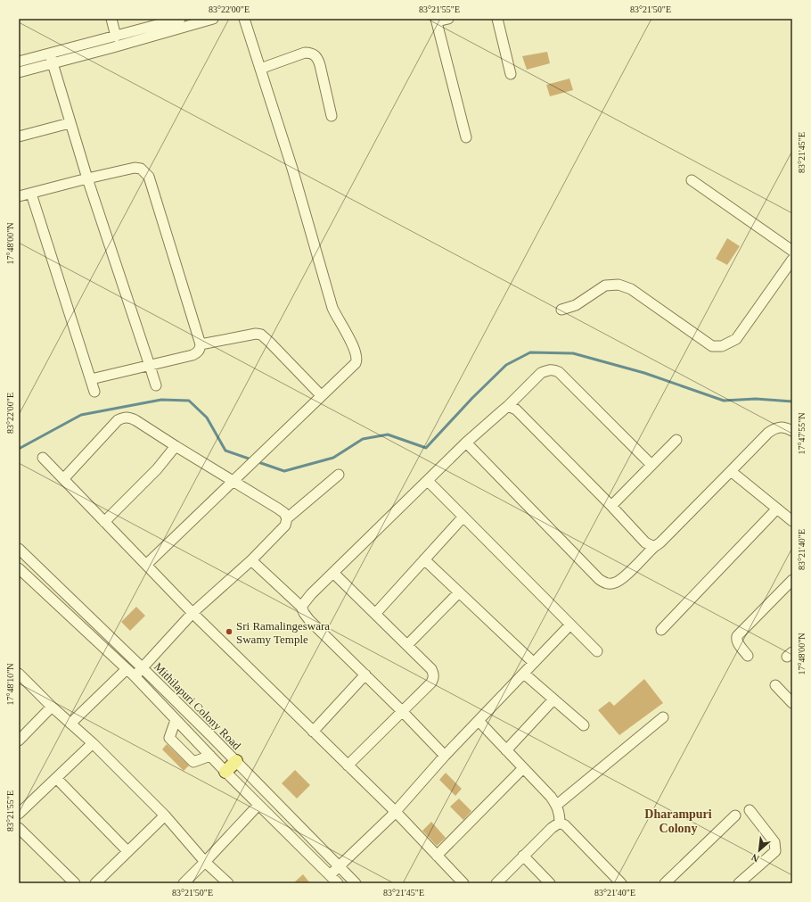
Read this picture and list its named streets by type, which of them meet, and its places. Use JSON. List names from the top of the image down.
{
  "streets": {
    "street": ["Mithilapuri Colony Road"]
  },
  "districts": ["Dharampuri Colony"],
  "places": ["Sri Ramalingeswara Swamy Temple"],
  "north": "bottom left",
  "coordinates": [
    "83°22'00\"E",
    "83°21'55\"E",
    "83°21'50\"E",
    "83°21'45\"E",
    "17°48'00\"N",
    "17°47'55\"N",
    "83°21'40\"E",
    "17°48'10\"N"
  ]
}
